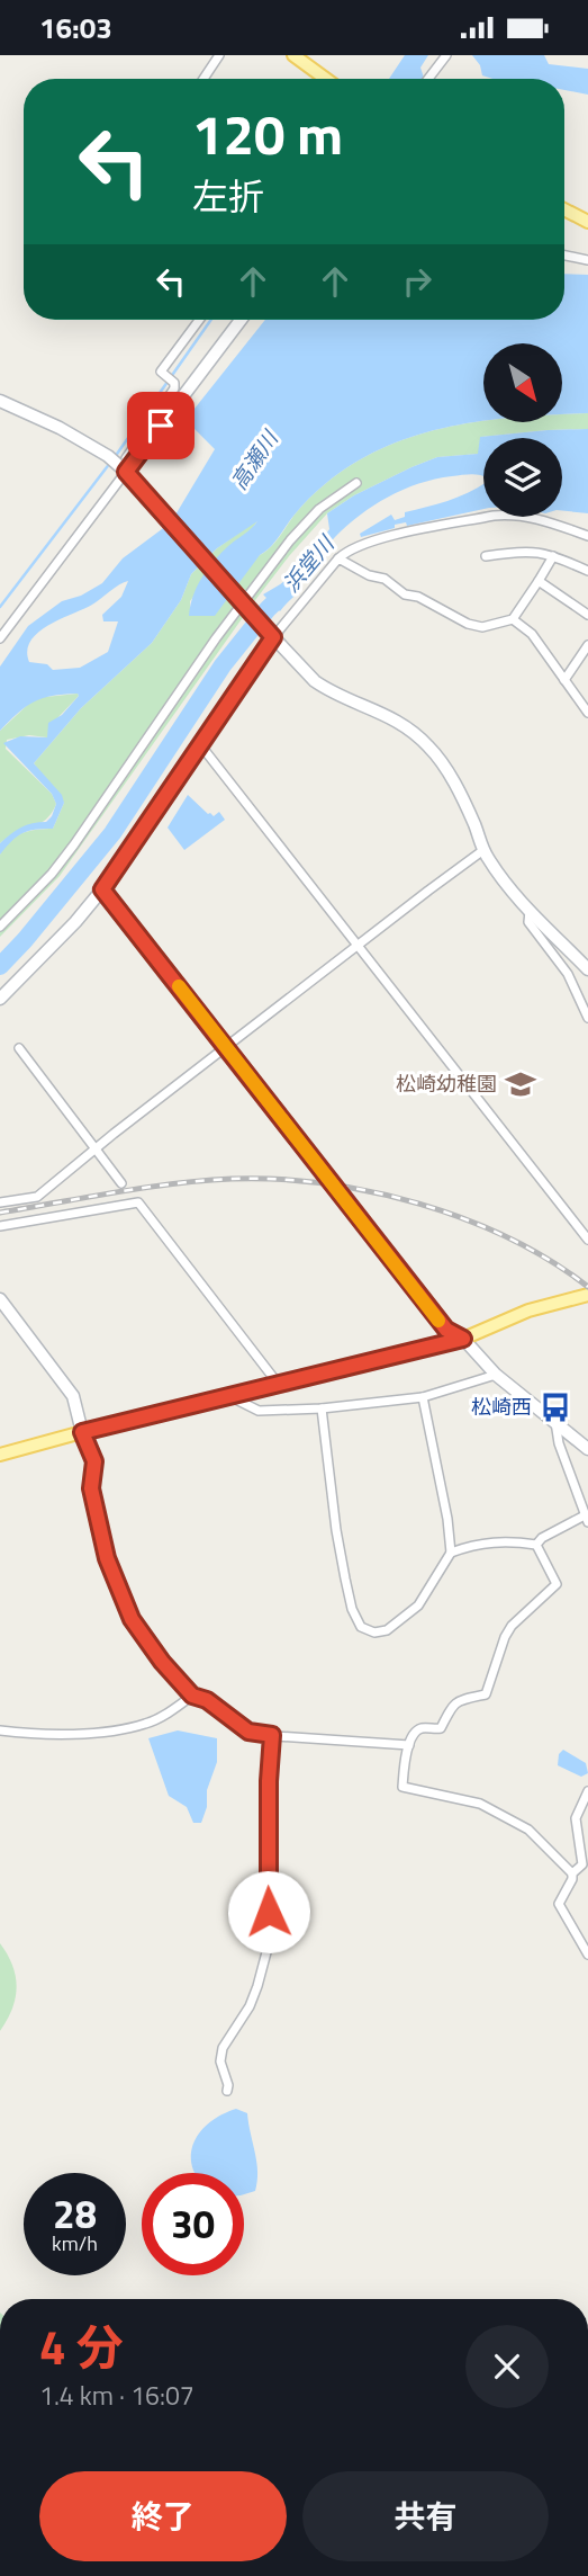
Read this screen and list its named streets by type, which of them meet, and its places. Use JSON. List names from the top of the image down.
{
  "water": ["高瀬川", "浜堂川"],
  "places": {
    "school or university": ["松崎幼稚園"],
    "bus stop": ["松崎西"]
  },
  "north": "bottom right",
  "page": {
    "status": "16:03",
    "turn": ["120 m", "左折"],
    "speed": "28 km/h",
    "limit": "30",
    "heading": ["4 分", "1.4 km · 16:07"],
    "buttons": ["終了", "共有"]
  }
}
